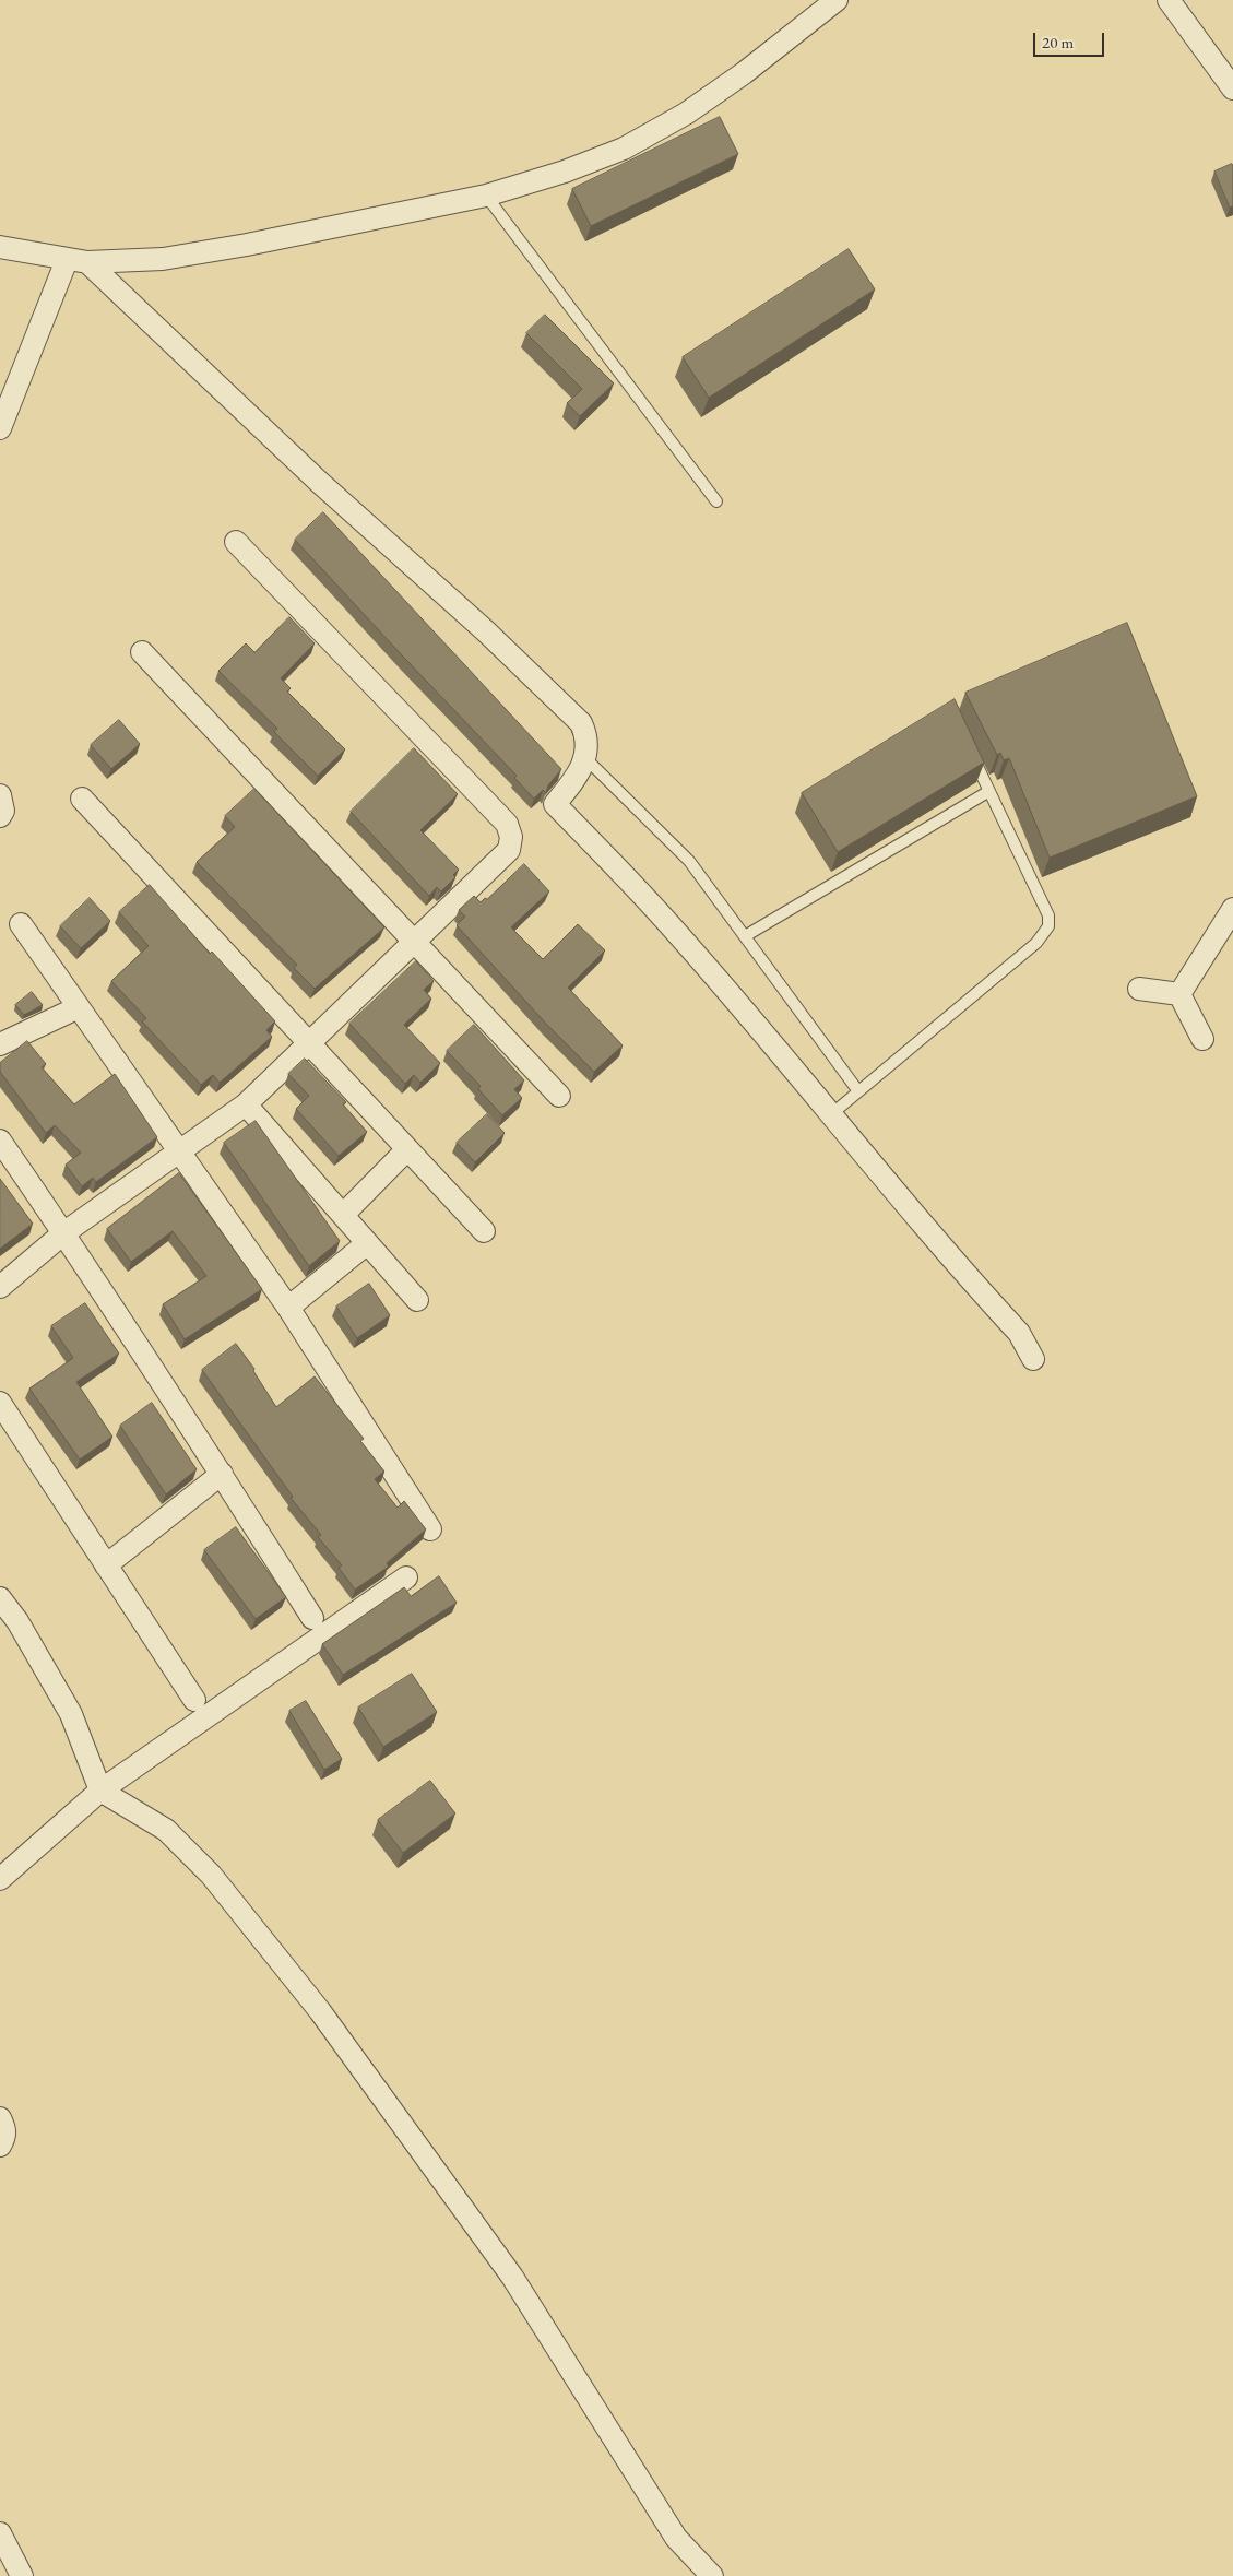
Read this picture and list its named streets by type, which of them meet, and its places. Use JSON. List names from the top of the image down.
{
  "scale_bar": "20 m"
}
